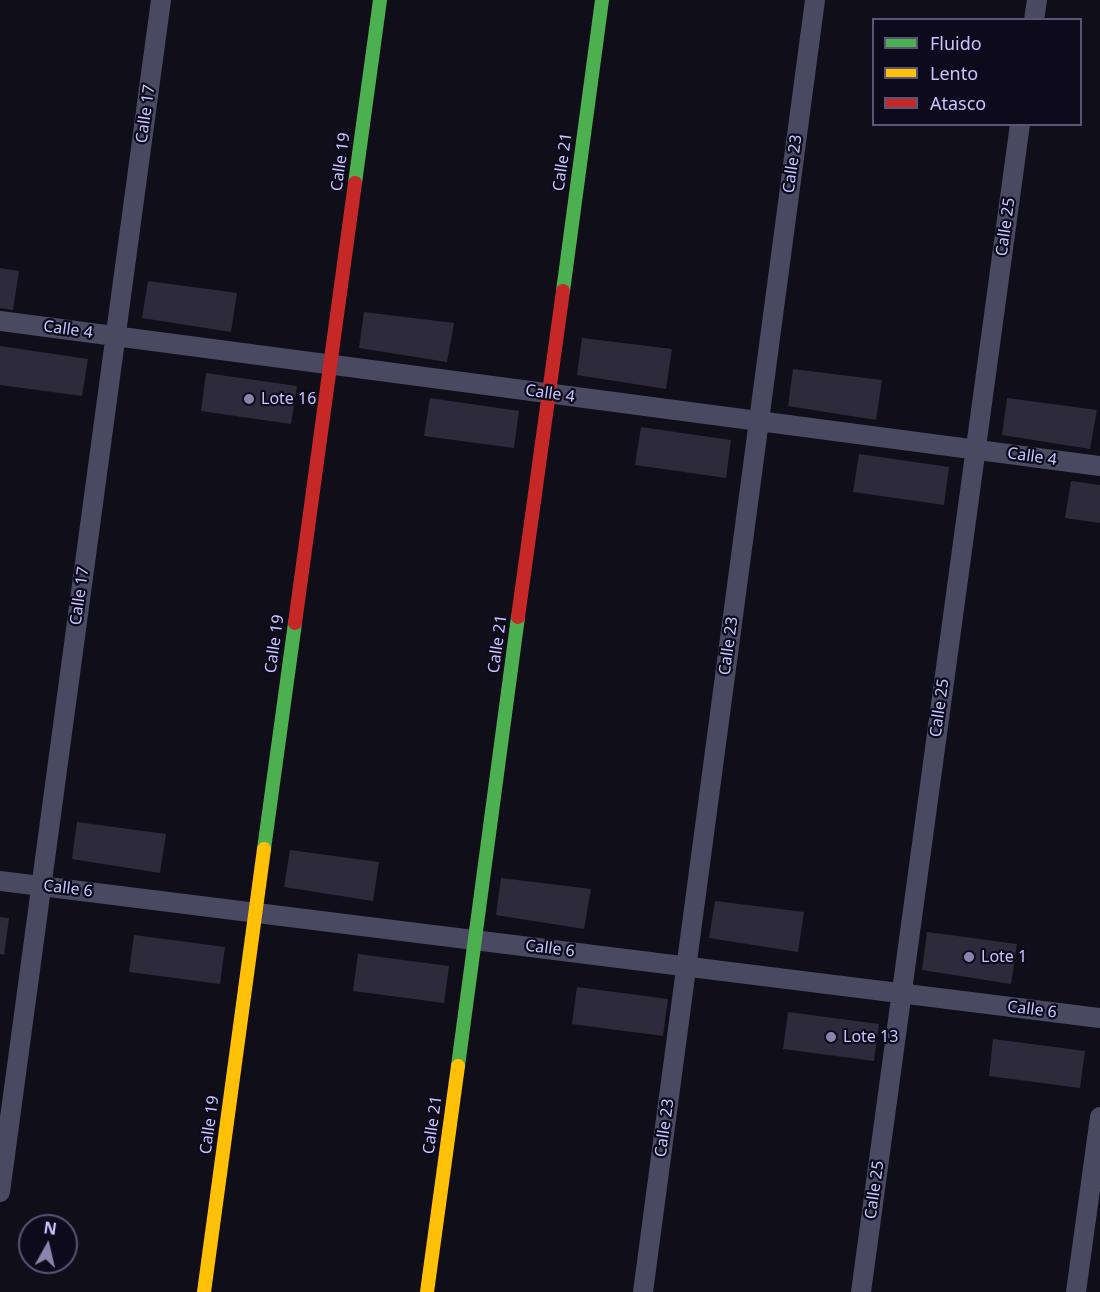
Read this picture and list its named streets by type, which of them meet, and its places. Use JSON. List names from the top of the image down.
{
  "streets": {
    "street": [
      "Calle 17",
      "Calle 19",
      "Calle 21",
      "Calle 23",
      "Calle 25",
      "Calle 4",
      "Calle 6"
    ]
  },
  "crossings": [
    ["Calle 17", "Calle 4"],
    ["Calle 17", "Calle 6"],
    ["Calle 19", "Calle 4"],
    ["Calle 19", "Calle 6"],
    ["Calle 21", "Calle 4"],
    ["Calle 21", "Calle 6"],
    ["Calle 23", "Calle 4"],
    ["Calle 23", "Calle 6"],
    ["Calle 25", "Calle 4"],
    ["Calle 25", "Calle 6"]
  ],
  "places": ["Lote 16", "Lote 1", "Lote 13"],
  "legend": ["Fluido", "Lento", "Atasco"],
  "north": "top"
}
